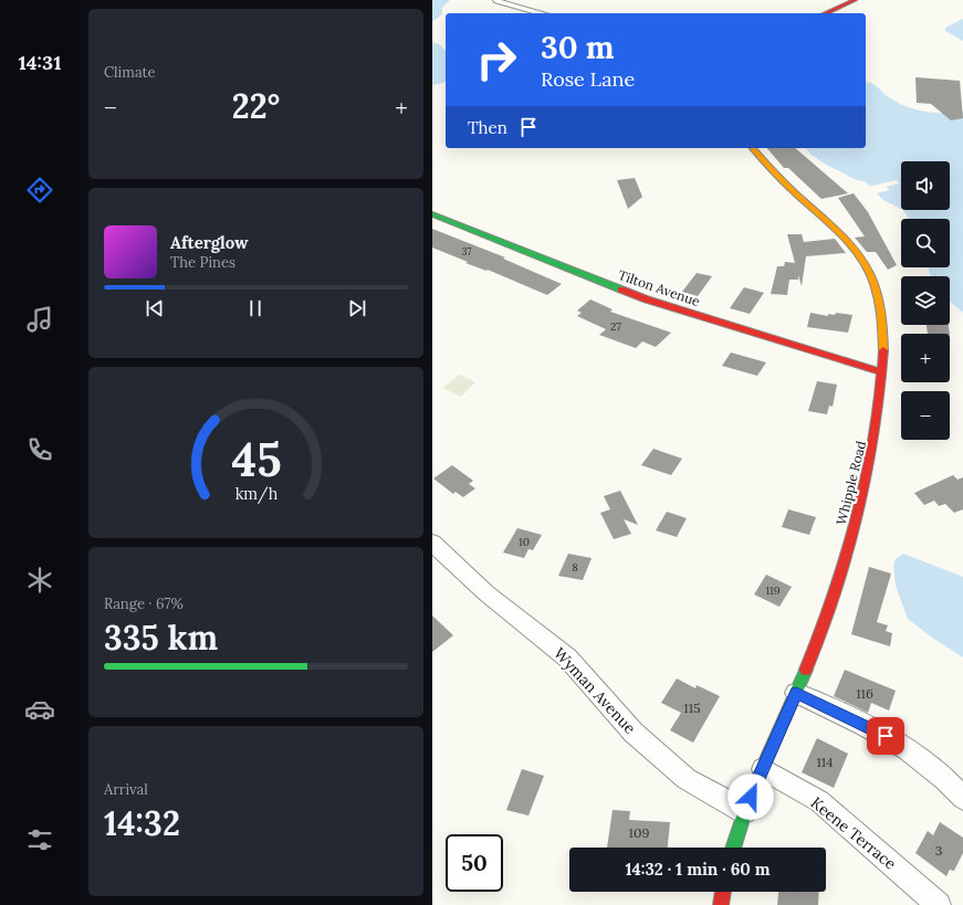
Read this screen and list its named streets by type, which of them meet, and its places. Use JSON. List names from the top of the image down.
{
  "streets": {
    "main road": ["Tilton Avenue", "Whipple Road"],
    "street": ["Wyman Avenue", "Keene Terrace"]
  },
  "crossings": [
    ["Tilton Avenue", "Whipple Road"],
    ["Whipple Road", "Wyman Avenue"],
    ["Whipple Road", "Keene Terrace"]
  ],
  "house_numbers": [
    "37",
    "27",
    "10",
    "8",
    "119",
    "116",
    "115",
    "114",
    "109",
    "3"
  ],
  "page": {
    "tabs": "14:31",
    "tile": [
      "Climate",
      ["Range · 67%", "335 km"],
      ["Arrival", "14:32"]
    ],
    "turn": ["30 m", "Rose Lane"],
    "heat": ["−", "22°", "+"],
    "then": "Then",
    "map_buttons": ["+", "−"],
    "song": ["Afterglow", "The Pines"],
    "limit": "50",
    "trip": "14:32 · 1 min · 60 m",
    "gauge": ["45", "km/h"]
  }
}
